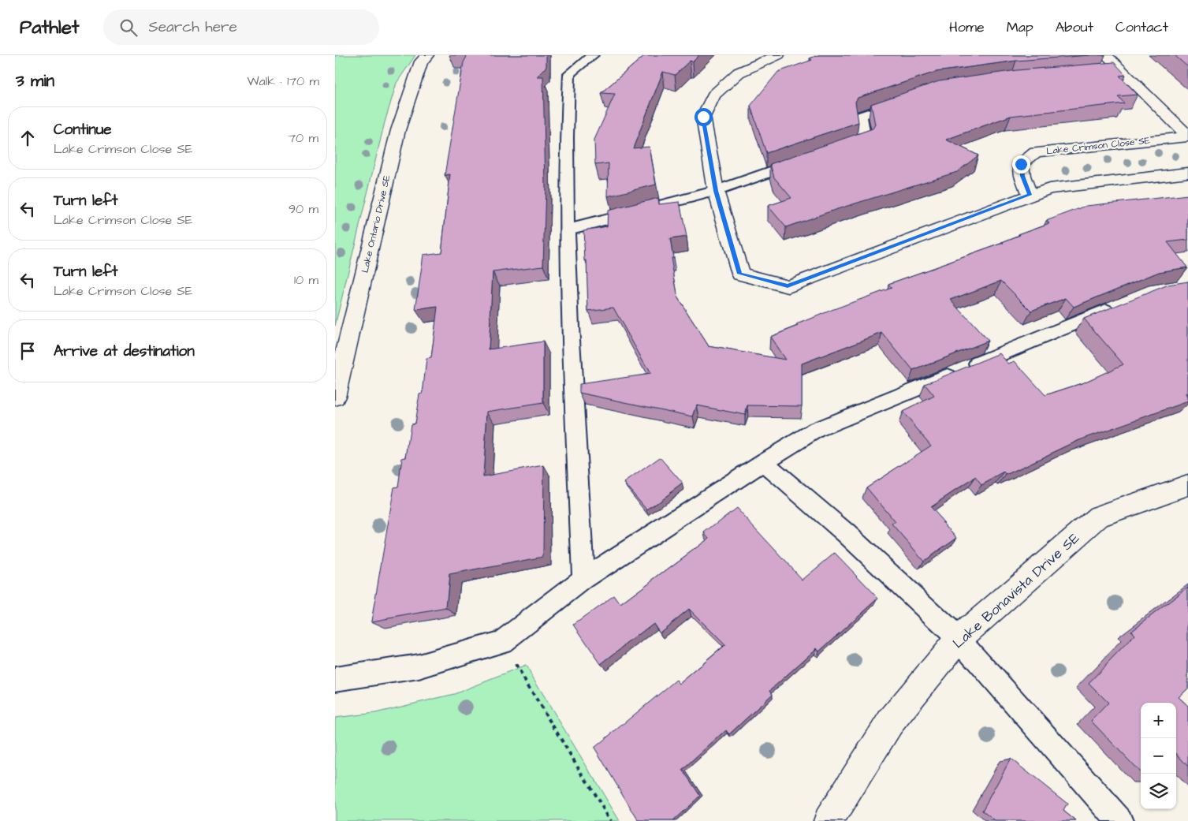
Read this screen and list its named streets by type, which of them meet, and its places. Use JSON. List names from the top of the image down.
{
  "streets": {
    "street": ["Lake Crimson Close SE", "Lake Ontario Drive SE", "Lake Bonavista Drive SE"]
  },
  "page": {
    "header": "Pathlet",
    "search": "Search here",
    "nav": [
      "Home",
      "Map",
      "About",
      "Contact"
    ],
    "heading": ["3 min", "Walk · 170 m"],
    "list": [
      ["Continue", "Lake Crimson Close SE", "70 m"],
      ["Turn left", "Lake Crimson Close SE", "90 m"],
      ["Turn left", "Lake Crimson Close SE", "10 m"],
      "Arrive at destination"
    ],
    "map_buttons": ["+", "−"]
  }
}
